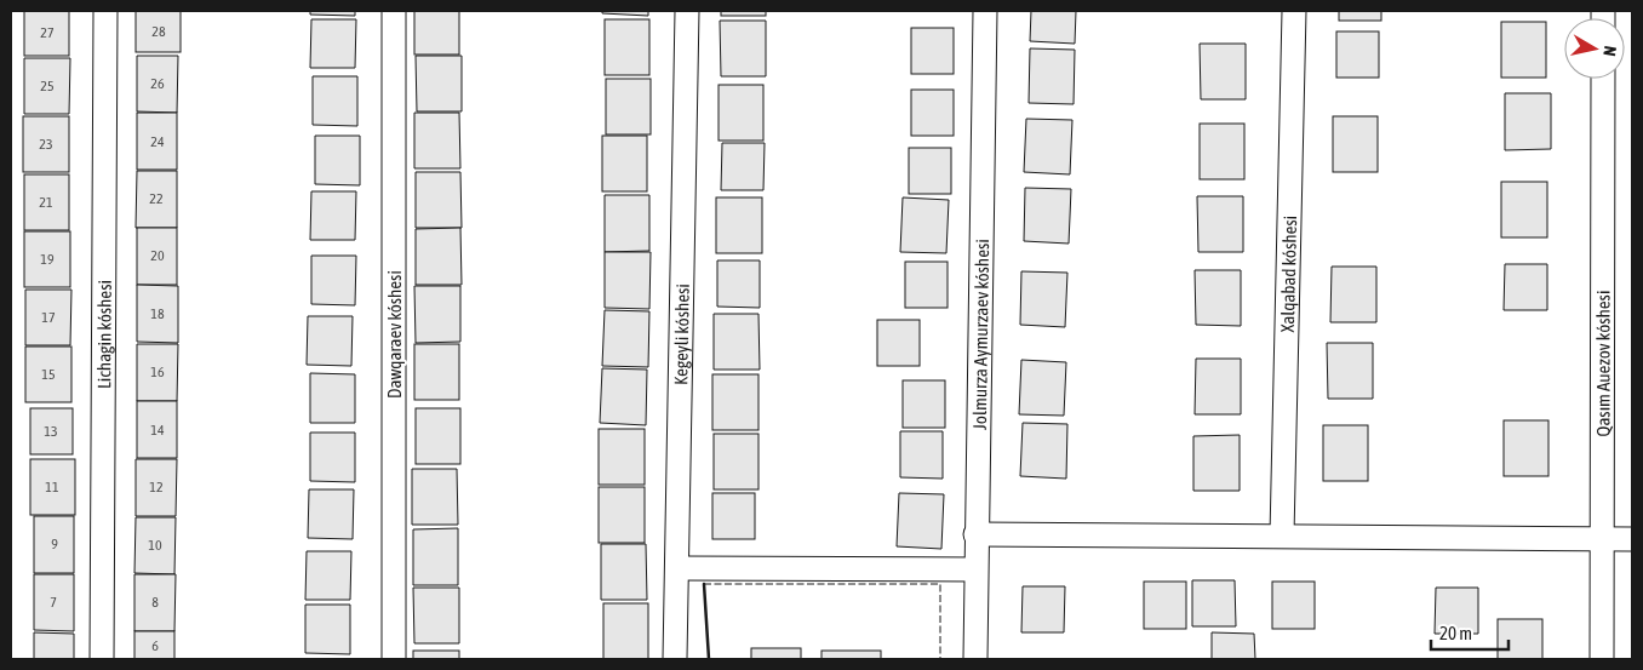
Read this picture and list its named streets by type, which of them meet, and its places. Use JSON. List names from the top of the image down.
{
  "streets": {
    "street": [
      "Xalqabad kóshesi",
      "Lichagin kóshesi",
      "Dawqaraev kóshesi",
      "Kegeyli kóshesi",
      "Jolmurza Aymurzaev kóshesi",
      "Qasım Auezov kóshesi"
    ]
  },
  "house_numbers": [
    "28",
    "27",
    "26",
    "25",
    "24",
    "23",
    "22",
    "21",
    "20",
    "19",
    "18",
    "17",
    "16",
    "15",
    "14",
    "13",
    "11",
    "12",
    "9",
    "10",
    "7",
    "8",
    "6"
  ],
  "scale_bar": "20 m",
  "north": "right"
}
